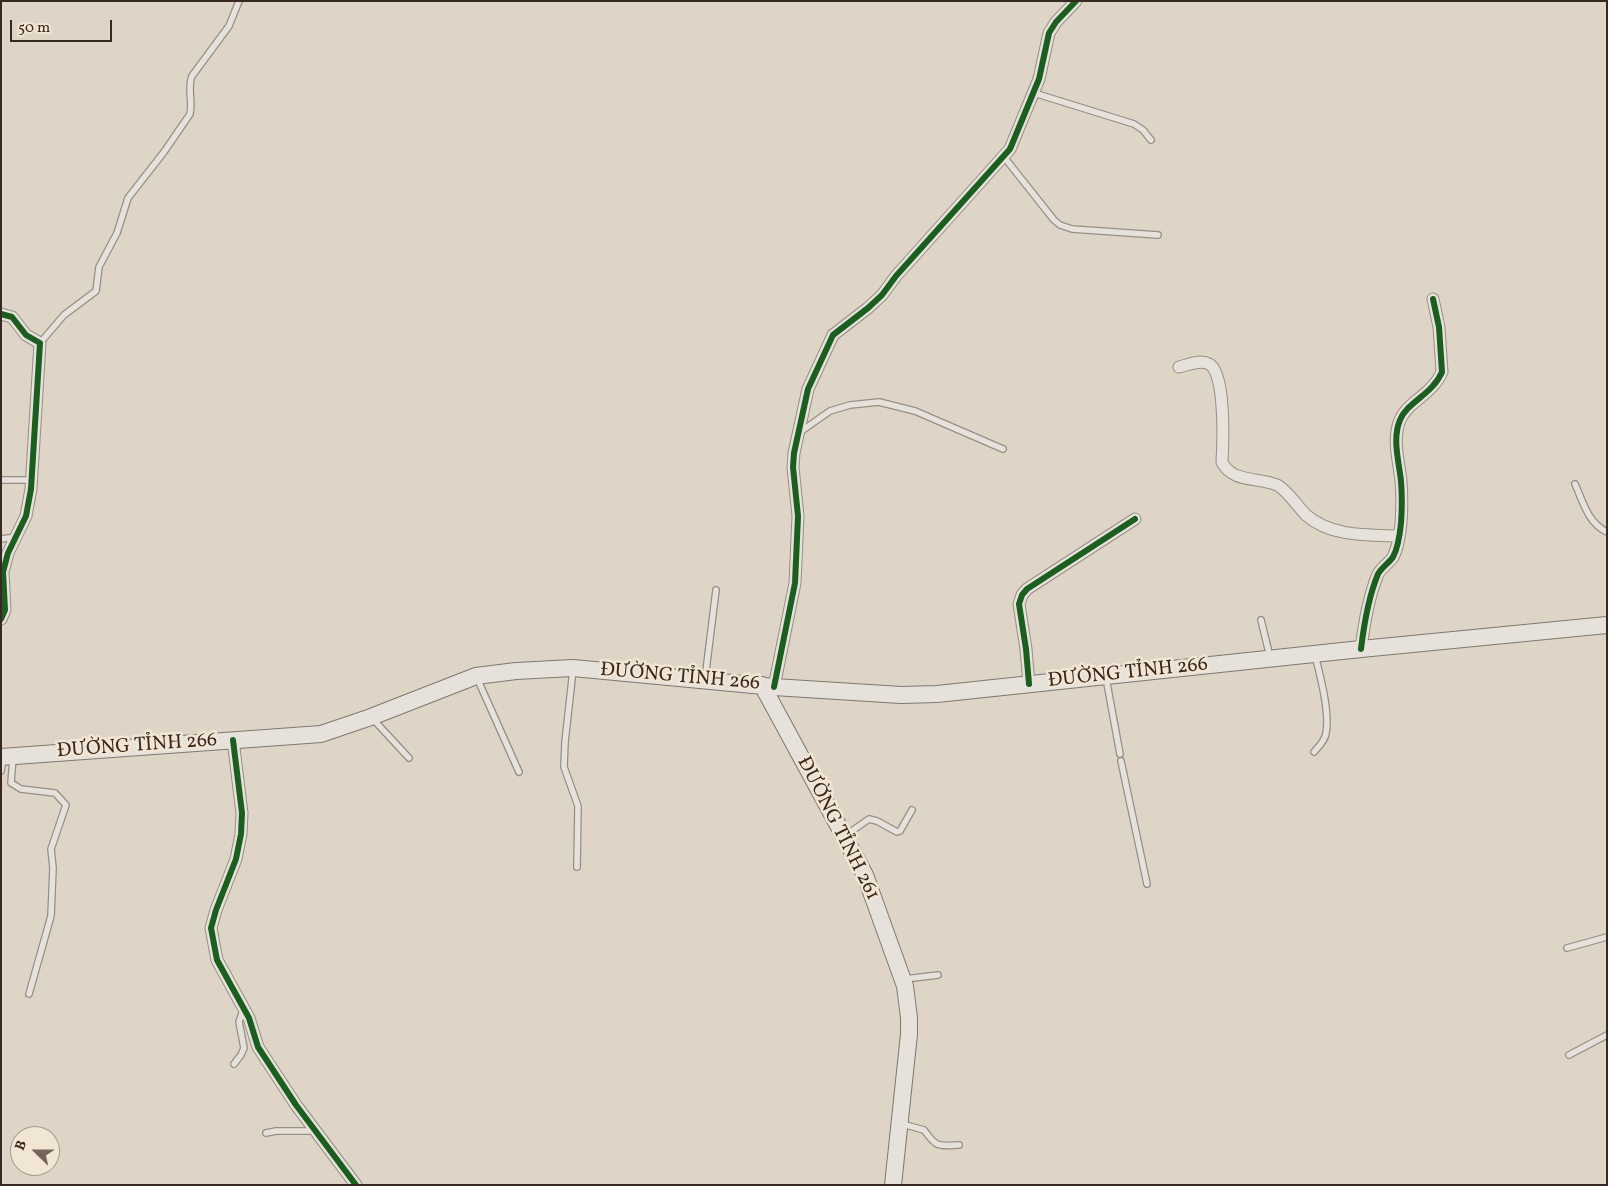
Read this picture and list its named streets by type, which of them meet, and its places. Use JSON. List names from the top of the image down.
{
  "streets": {
    "main road": ["ĐƯỜNG TỈNH 266", "ĐƯỜNG TỈNH 261"]
  },
  "crossings": [
    ["ĐƯỜNG TỈNH 266", "ĐƯỜNG TỈNH 261"]
  ],
  "scale_bar": "50 m",
  "north": "left"
}
